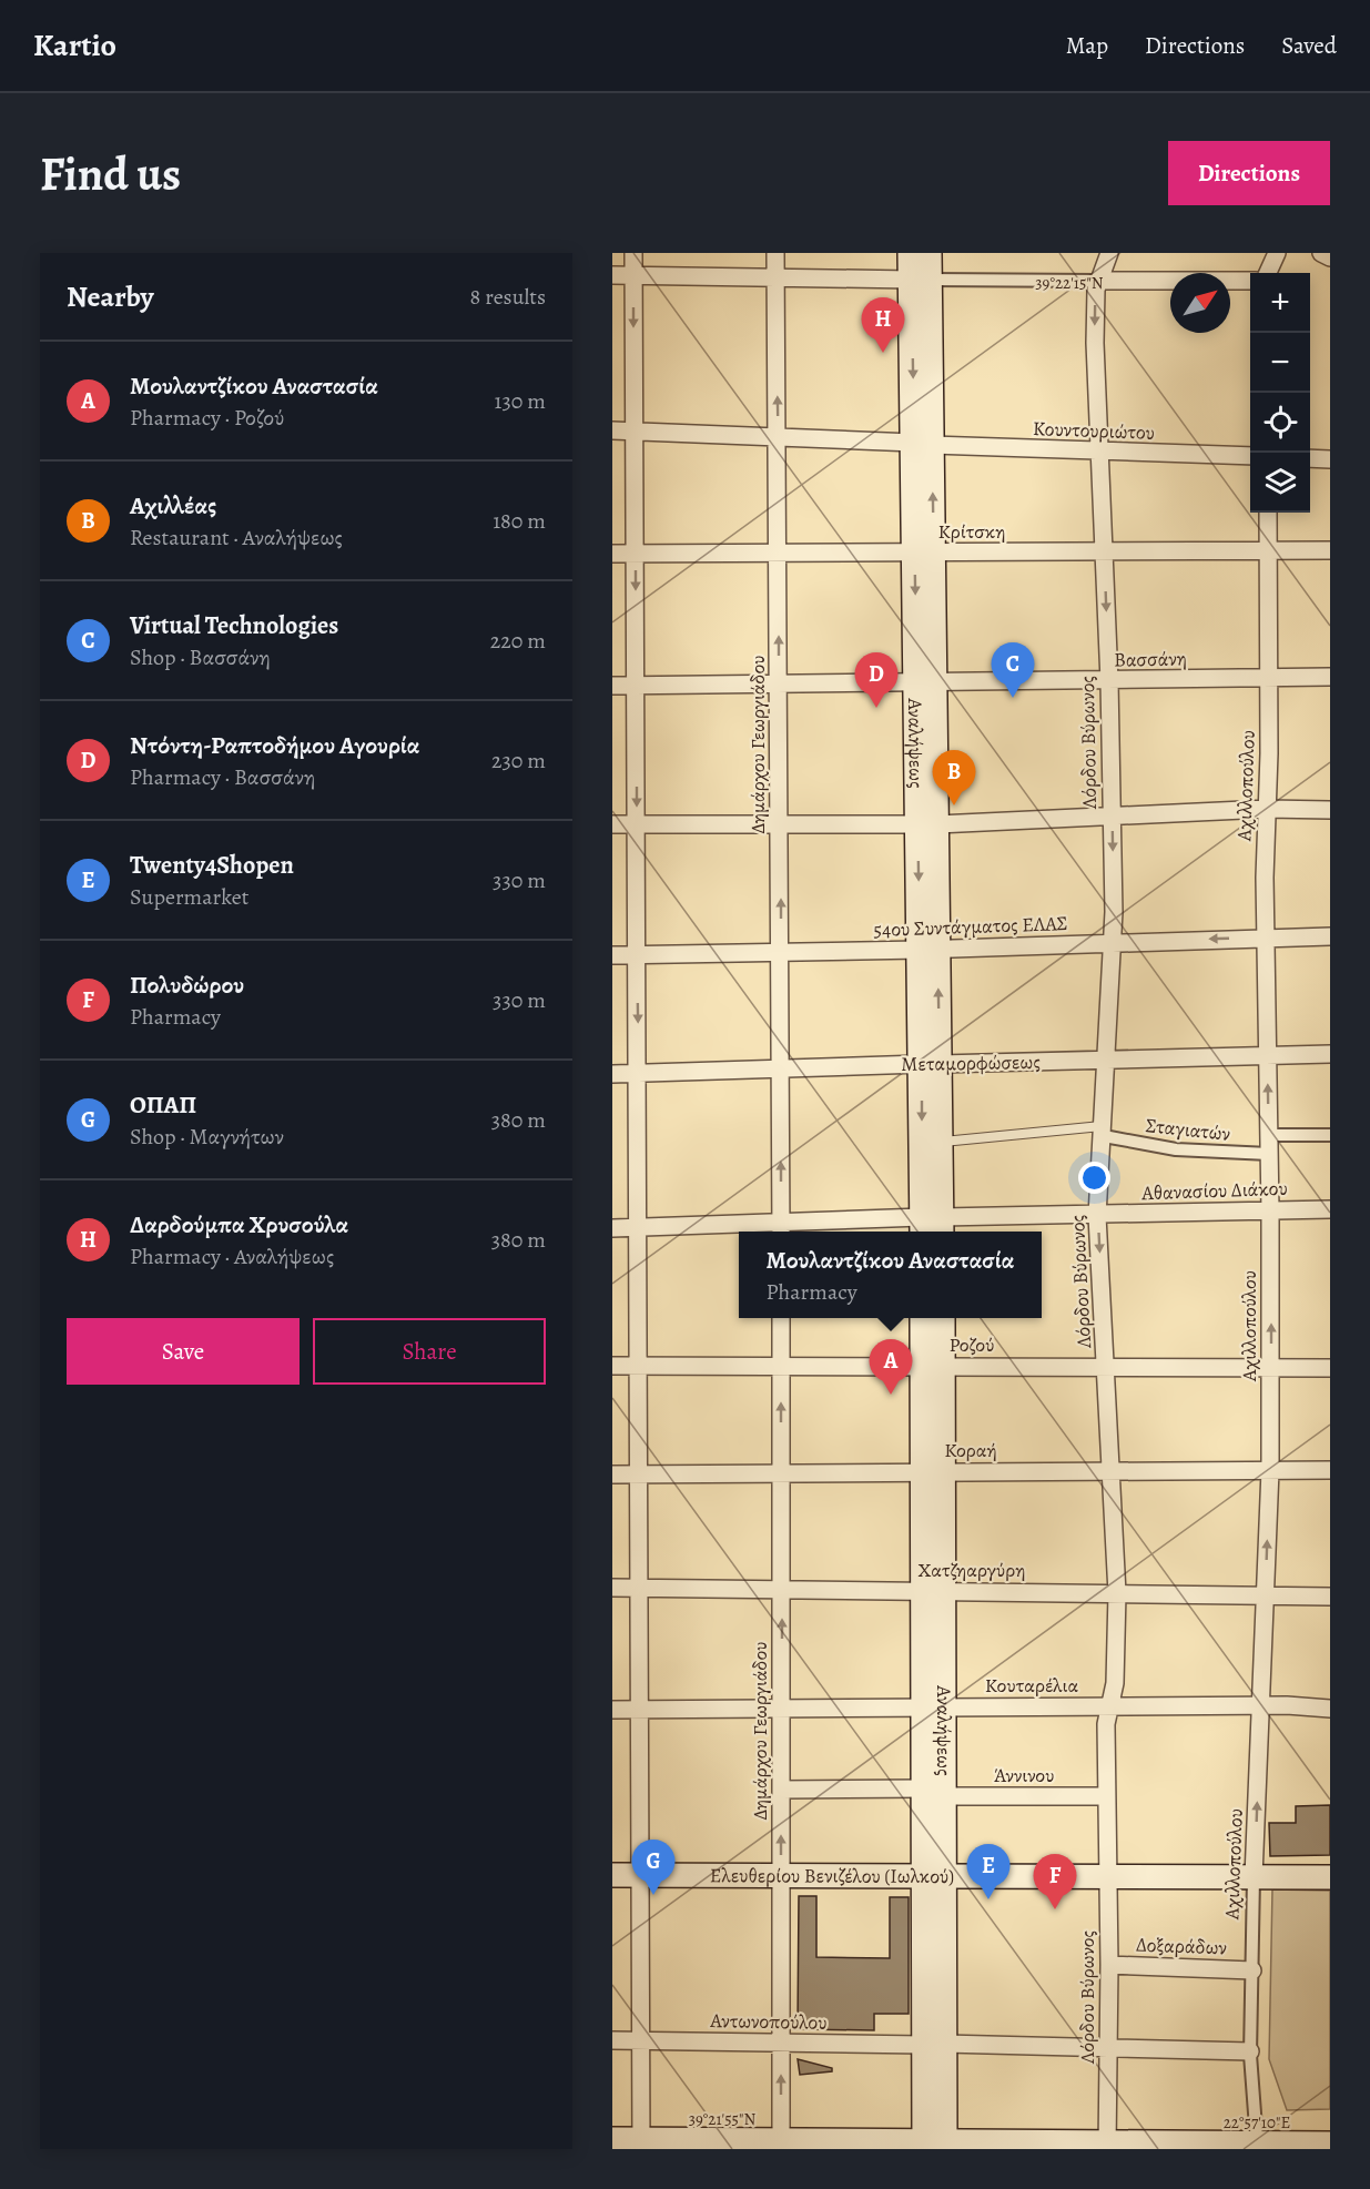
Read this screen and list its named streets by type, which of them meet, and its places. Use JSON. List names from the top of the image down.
{
  "streets": {
    "main road": ["Αναλήψεως", "Ελευθερίου Βενιζέλου (Ιωλκού)"],
    "street": [
      "Κουντουριώτου",
      "Κρίτσκη",
      "Βασσάνη",
      "Λόρδου Βύρωνος",
      "Δημάρχου Γεωργιάδου",
      "Αχιλλοπούλου",
      "54ου Συντάγματος ΕΛΑΣ",
      "Μεταμορφώσεως",
      "Σταγιατών",
      "Αθανασίου Διάκου",
      "Ροζού",
      "Κοραή",
      "Χατζηαργύρη",
      "Κουταρέλια",
      "Άννινου",
      "Δοξαράδων",
      "Αντωνοπούλου"
    ]
  },
  "crossings": [
    ["Κουντουριώτου", "Λόρδου Βύρωνος"],
    ["Κουντουριώτου", "Δημάρχου Γεωργιάδου"],
    ["Κουντουριώτου", "Αναλήψεως"],
    ["Κρίτσκη", "Λόρδου Βύρωνος"],
    ["Κρίτσκη", "Δημάρχου Γεωργιάδου"],
    ["Κρίτσκη", "Αναλήψεως"],
    ["Κρίτσκη", "Αχιλλοπούλου"],
    ["Βασσάνη", "Λόρδου Βύρωνος"],
    ["Βασσάνη", "Δημάρχου Γεωργιάδου"],
    ["Βασσάνη", "Αναλήψεως"],
    ["Βασσάνη", "Αχιλλοπούλου"],
    ["Λόρδου Βύρωνος", "54ου Συντάγματος ΕΛΑΣ"],
    ["Λόρδου Βύρωνος", "Μεταμορφώσεως"],
    ["Λόρδου Βύρωνος", "Σταγιατών"],
    ["Λόρδου Βύρωνος", "Αθανασίου Διάκου"],
    ["Λόρδου Βύρωνος", "Ροζού"],
    ["Λόρδου Βύρωνος", "Κοραή"],
    ["Λόρδου Βύρωνος", "Χατζηαργύρη"],
    ["Λόρδου Βύρωνος", "Κουταρέλια"],
    ["Λόρδου Βύρωνος", "Άννινου"],
    ["Λόρδου Βύρωνος", "Ελευθερίου Βενιζέλου (Ιωλκού)"],
    ["Λόρδου Βύρωνος", "Δοξαράδων"],
    ["Λόρδου Βύρωνος", "Αντωνοπούλου"],
    ["Δημάρχου Γεωργιάδου", "54ου Συντάγματος ΕΛΑΣ"],
    ["Δημάρχου Γεωργιάδου", "Μεταμορφώσεως"],
    ["Δημάρχου Γεωργιάδου", "Αθανασίου Διάκου"],
    ["Δημάρχου Γεωργιάδου", "Ροζού"],
    ["Δημάρχου Γεωργιάδου", "Κοραή"],
    ["Δημάρχου Γεωργιάδου", "Χατζηαργύρη"],
    ["Δημάρχου Γεωργιάδου", "Κουταρέλια"],
    ["Δημάρχου Γεωργιάδου", "Άννινου"],
    ["Δημάρχου Γεωργιάδου", "Ελευθερίου Βενιζέλου (Ιωλκού)"],
    ["Δημάρχου Γεωργιάδου", "Αντωνοπούλου"],
    ["Αναλήψεως", "54ου Συντάγματος ΕΛΑΣ"],
    ["Αναλήψεως", "Μεταμορφώσεως"],
    ["Αναλήψεως", "Σταγιατών"],
    ["Αναλήψεως", "Αθανασίου Διάκου"],
    ["Αναλήψεως", "Ροζού"],
    ["Αναλήψεως", "Κοραή"],
    ["Αναλήψεως", "Χατζηαργύρη"],
    ["Αναλήψεως", "Κουταρέλια"],
    ["Αναλήψεως", "Άννινου"],
    ["Αναλήψεως", "Ελευθερίου Βενιζέλου (Ιωλκού)"],
    ["Αναλήψεως", "Αντωνοπούλου"],
    ["Αχιλλοπούλου", "54ου Συντάγματος ΕΛΑΣ"],
    ["Αχιλλοπούλου", "Μεταμορφώσεως"],
    ["Αχιλλοπούλου", "Σταγιατών"],
    ["Αχιλλοπούλου", "Αθανασίου Διάκου"],
    ["Αχιλλοπούλου", "Ροζού"],
    ["Αχιλλοπούλου", "Κοραή"],
    ["Αχιλλοπούλου", "Χατζηαργύρη"],
    ["Αχιλλοπούλου", "Κουταρέλια"],
    ["Αχιλλοπούλου", "Ελευθερίου Βενιζέλου (Ιωλκού)"],
    ["Αχιλλοπούλου", "Δοξαράδων"],
    ["Αχιλλοπούλου", "Αντωνοπούλου"]
  ],
  "north": "top right",
  "page": {
    "header": "Kartio",
    "nav": ["Map", "Directions", "Saved"],
    "buttons": [
      "Directions",
      ["Save", "Share"]
    ],
    "title": "Find us",
    "heading": ["Nearby", "8 results"],
    "map_buttons": ["+", "−"],
    "pins": [
      "H",
      "C",
      "D",
      "B",
      "A",
      "G",
      "E",
      "F"
    ],
    "list": [
      {
        "mark": "A",
        "name": "Μουλαντζίκου Αναστασία",
        "note": "Pharmacy · Ροζού",
        "value": "130 m"
      },
      {
        "mark": "B",
        "name": "Αχιλλέας",
        "note": "Restaurant · Αναλήψεως",
        "value": "180 m"
      },
      {
        "mark": "C",
        "name": "Virtual Technologies",
        "note": "Shop · Βασσάνη",
        "value": "220 m"
      },
      {
        "mark": "D",
        "name": "Ντόντη-Ραπτοδήμου Αγουρία",
        "note": "Pharmacy · Βασσάνη",
        "value": "230 m"
      },
      {
        "mark": "E",
        "name": "Twenty4Shopen",
        "note": "Supermarket",
        "value": "330 m"
      },
      {
        "mark": "F",
        "name": "Πολυδώρου",
        "note": "Pharmacy",
        "value": "330 m"
      },
      {
        "mark": "G",
        "name": "ΟΠΑΠ",
        "note": "Shop · Μαγνήτων",
        "value": "380 m"
      },
      {
        "mark": "H",
        "name": "Δαρδούμπα Χρυσούλα",
        "note": "Pharmacy · Αναλήψεως",
        "value": "380 m"
      }
    ],
    "popup": ["Μουλαντζίκου Αναστασία", "Pharmacy"]
  },
  "coordinates": ["39°22'15\"N", "39°21'55\"N", "22°57'10\"E"]
}
